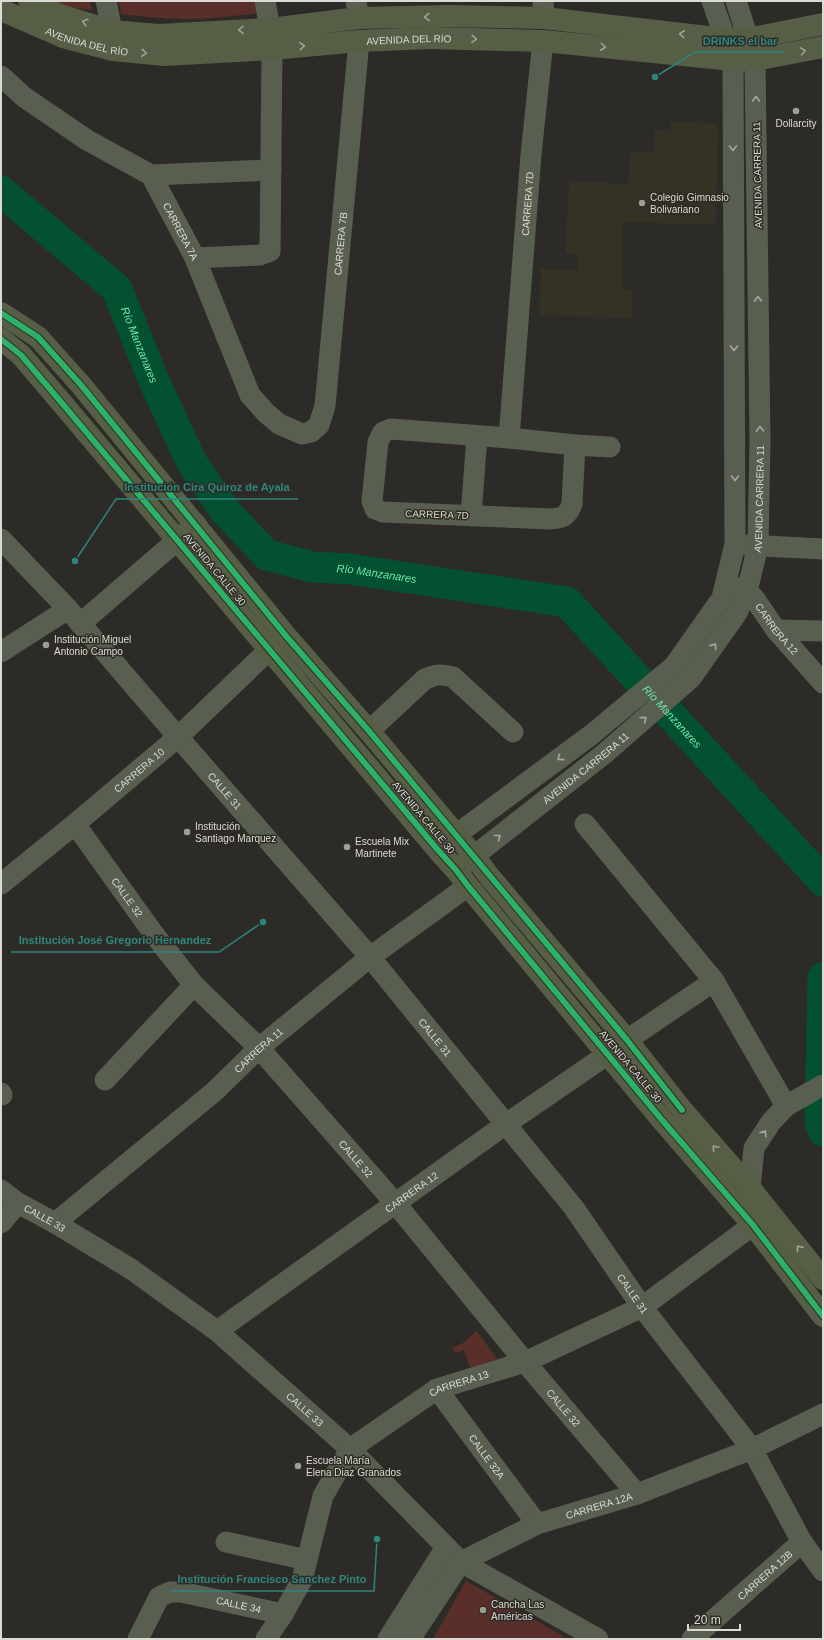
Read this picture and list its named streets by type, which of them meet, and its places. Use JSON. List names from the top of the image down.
{
  "streets": {
    "main road": ["AVENIDA DEL RÍO", "AVENIDA CALLE 30"],
    "street": [
      "AVENIDA CARRERA 11",
      "CARRERA 7D",
      "CARRERA 7A",
      "CARRERA 7B",
      "CARRERA 12",
      "CARRERA 10",
      "CALLE 31",
      "CALLE 32",
      "CARRERA 11",
      "CALLE 33",
      "CARRERA 13",
      "CALLE 32A",
      "CARRERA 12A",
      "CARRERA 12B",
      "CALLE 34"
    ]
  },
  "crossings": [
    ["AVENIDA DEL RÍO", "AVENIDA CARRERA 11"],
    ["AVENIDA DEL RÍO", "CARRERA 7D"],
    ["AVENIDA DEL RÍO", "CARRERA 7B"],
    ["AVENIDA CARRERA 11", "AVENIDA CALLE 30"],
    ["AVENIDA CARRERA 11", "CARRERA 12"],
    ["AVENIDA CARRERA 11", "CARRERA 11"],
    ["CARRERA 7A", "CARRERA 7B"],
    ["AVENIDA CALLE 30", "CARRERA 12"],
    ["AVENIDA CALLE 30", "CARRERA 10"],
    ["AVENIDA CALLE 30", "CARRERA 11"],
    ["AVENIDA CALLE 30", "CARRERA 13"],
    ["CARRERA 12", "CALLE 31"],
    ["CARRERA 12", "CALLE 32"],
    ["CARRERA 12", "CALLE 33"],
    ["CARRERA 10", "CALLE 31"],
    ["CARRERA 10", "CALLE 32"],
    ["CALLE 31", "CARRERA 11"],
    ["CALLE 31", "CARRERA 13"],
    ["CALLE 31", "CARRERA 12A"],
    ["CALLE 31", "CARRERA 12B"],
    ["CALLE 32", "CARRERA 11"],
    ["CALLE 32", "CARRERA 13"],
    ["CALLE 32", "CARRERA 12A"],
    ["CARRERA 11", "CALLE 33"],
    ["CALLE 33", "CARRERA 13"],
    ["CALLE 33", "CARRERA 12A"],
    ["CARRERA 13", "CALLE 32A"],
    ["CARRERA 13", "CALLE 34"],
    ["CALLE 32A", "CARRERA 12A"]
  ],
  "water": ["Río Manzanares"],
  "places": [
    "DRINKS el bar",
    "Dollarcity",
    "Colegio Gimnasio Bolivariano",
    "Institución Cira Quiroz de Ayala",
    "Institución Miguel Antonio Campo",
    "Institución Santiago Marquez",
    "Escuela Mix Martinete",
    "Institución José Gregorio Hernandez",
    "Escuela María Elena Diaz Granados",
    "Institución Francisco Sanchez Pinto",
    "Cancha Las Américas"
  ],
  "scale_bar": "20 m"
}
